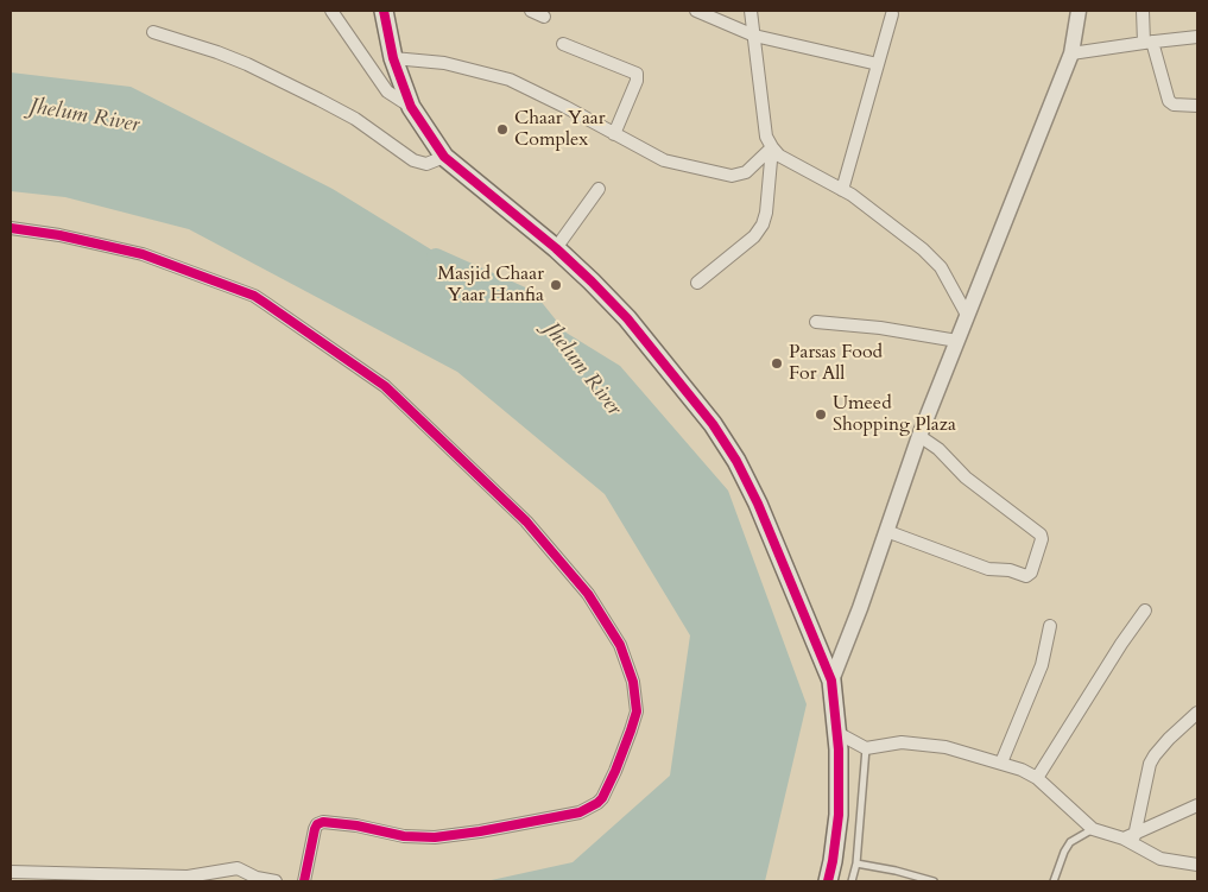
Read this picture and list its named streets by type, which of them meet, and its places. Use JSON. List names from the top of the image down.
{
  "water": ["Jhelum River"],
  "places": [
    "Chaar Yaar Complex",
    "Masjid Chaar Yaar Hanfia",
    "Parsas Food For All",
    "Umeed Shopping Plaza"
  ]
}
